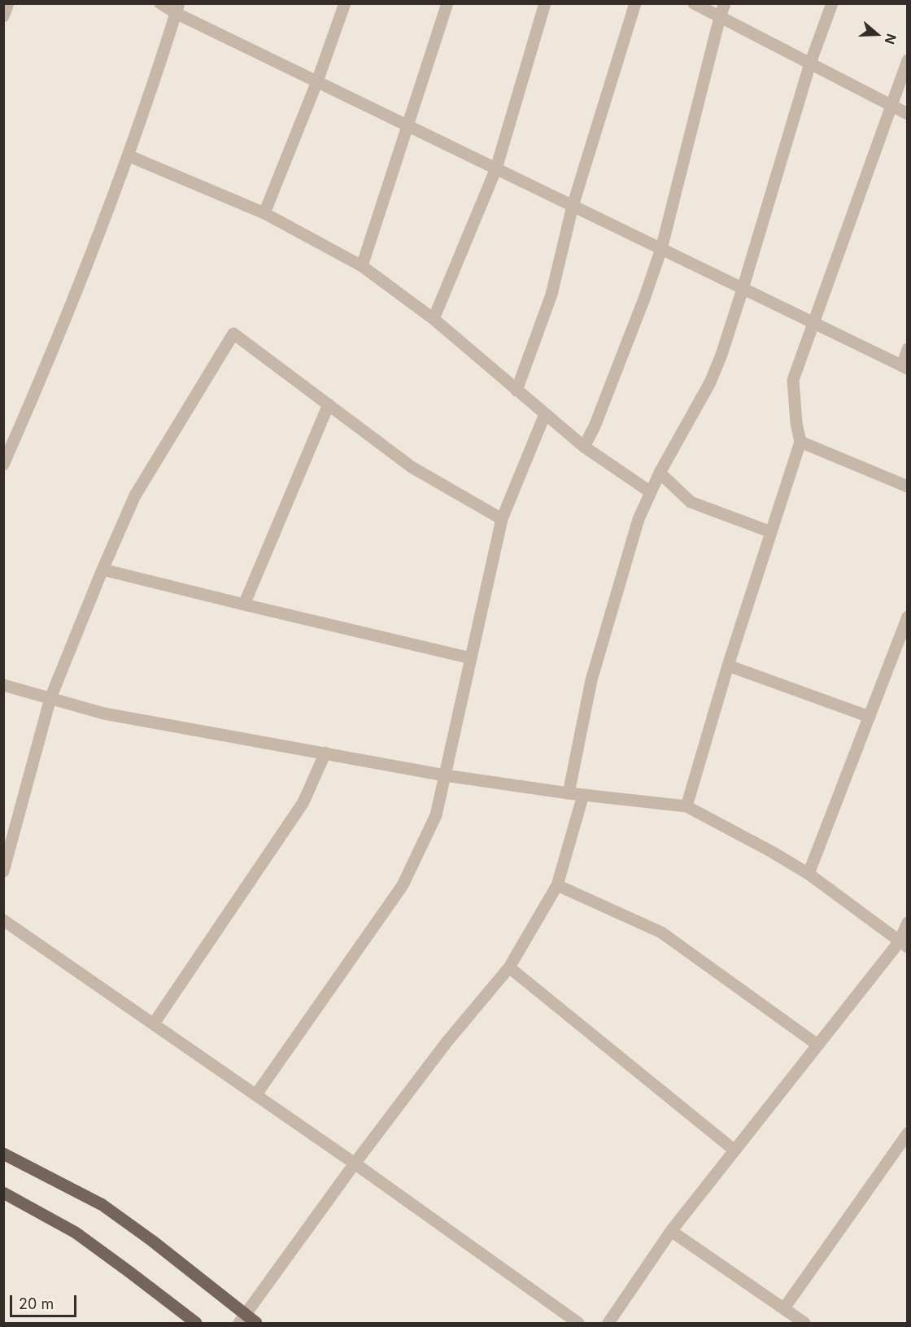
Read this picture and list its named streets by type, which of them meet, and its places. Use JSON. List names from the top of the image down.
{
  "scale_bar": "20 m",
  "north": "right"
}
